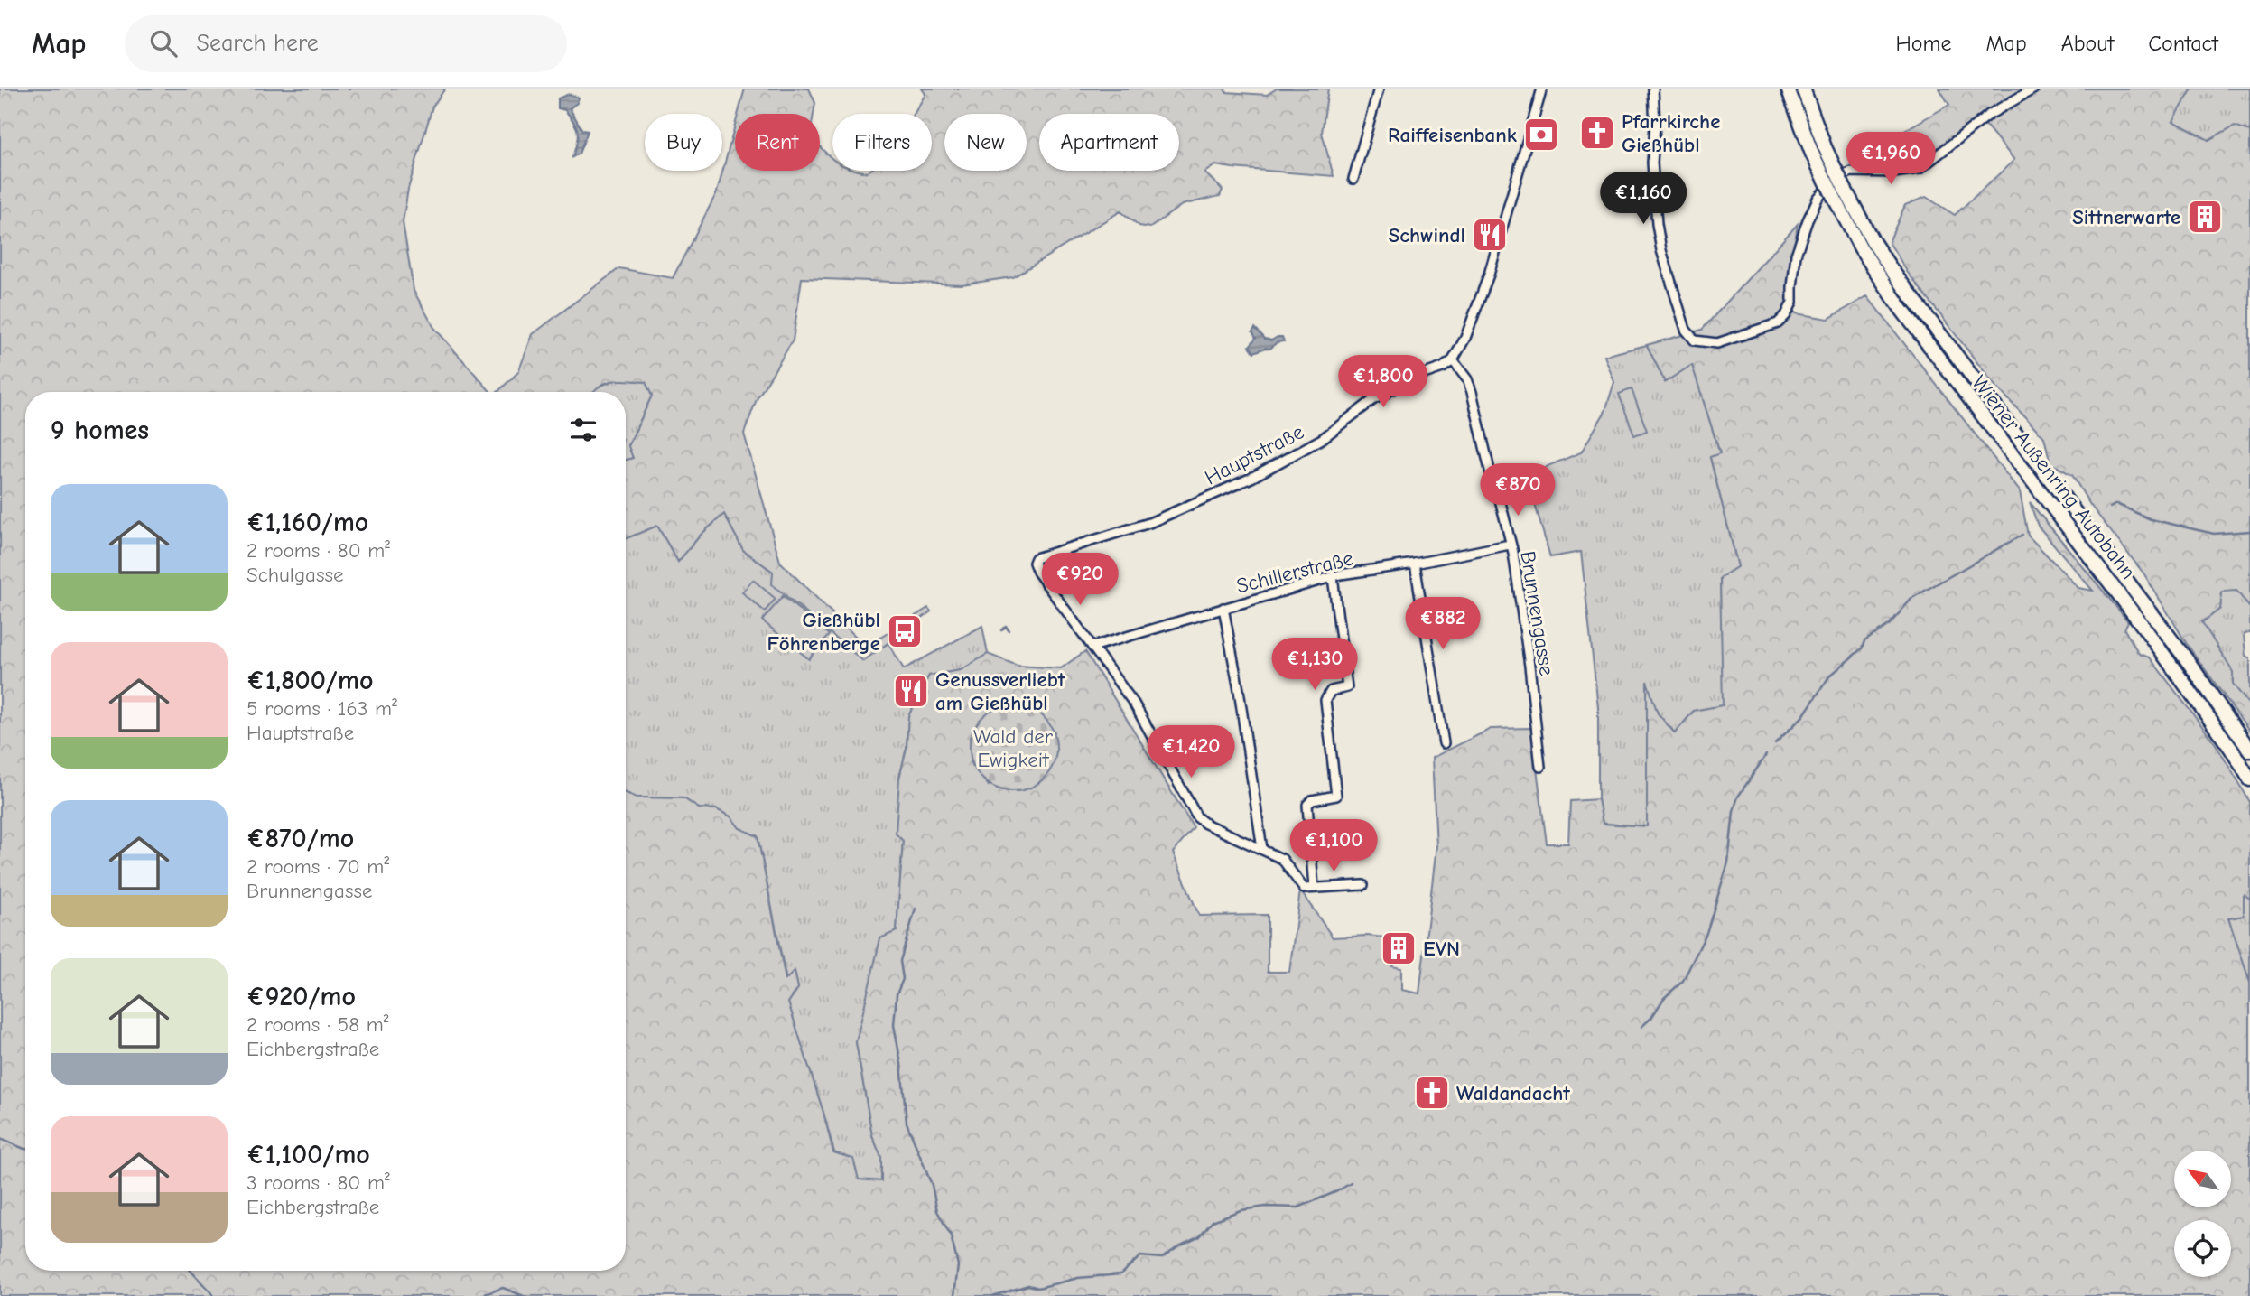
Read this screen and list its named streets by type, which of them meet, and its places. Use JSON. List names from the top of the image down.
{
  "streets": {
    "highway": ["Wiener Außenring Autobahn"],
    "street": ["Hauptstraße", "Schillerstraße", "Brunnengasse"]
  },
  "crossings": [
    ["Hauptstraße", "Schillerstraße"],
    ["Hauptstraße", "Brunnengasse"],
    ["Schillerstraße", "Brunnengasse"]
  ],
  "parks": ["Wald der Ewigkeit"],
  "places": {
    "church": ["Pfarrkirche Gießhübl", "Waldandacht"],
    "bank": ["Raiffeisenbank"],
    "building": ["Sittnerwarte", "EVN"],
    "restaurant": ["Schwindl", "Genussverliebt am Gießhübl"],
    "bus stop": ["Gießhübl Föhrenberge"]
  },
  "north": "top left",
  "page": {
    "header": "Map",
    "search": "Search here",
    "nav": [
      "Home",
      "Map",
      "About",
      "Contact"
    ],
    "chip": [
      "Buy",
      "Rent",
      "Filters",
      "New",
      "Apartment"
    ],
    "price": [
      "€1,960",
      "€1,160",
      "€1,800",
      "€870",
      "€920",
      "€882",
      "€1,130",
      "€1,420",
      "€1,100"
    ],
    "heading": "9 homes",
    "list": [
      {
        "name": "€1,160/mo",
        "note": "2 rooms · 80 m² · Schulgasse"
      },
      {
        "name": "€1,800/mo",
        "note": "5 rooms · 163 m² · Hauptstraße"
      },
      {
        "name": "€870/mo",
        "note": "2 rooms · 70 m² · Brunnengasse"
      },
      {
        "name": "€920/mo",
        "note": "2 rooms · 58 m² · Eichbergstraße"
      },
      {
        "name": "€1,100/mo",
        "note": "3 rooms · 80 m² · Eichbergstraße"
      }
    ]
  }
}
